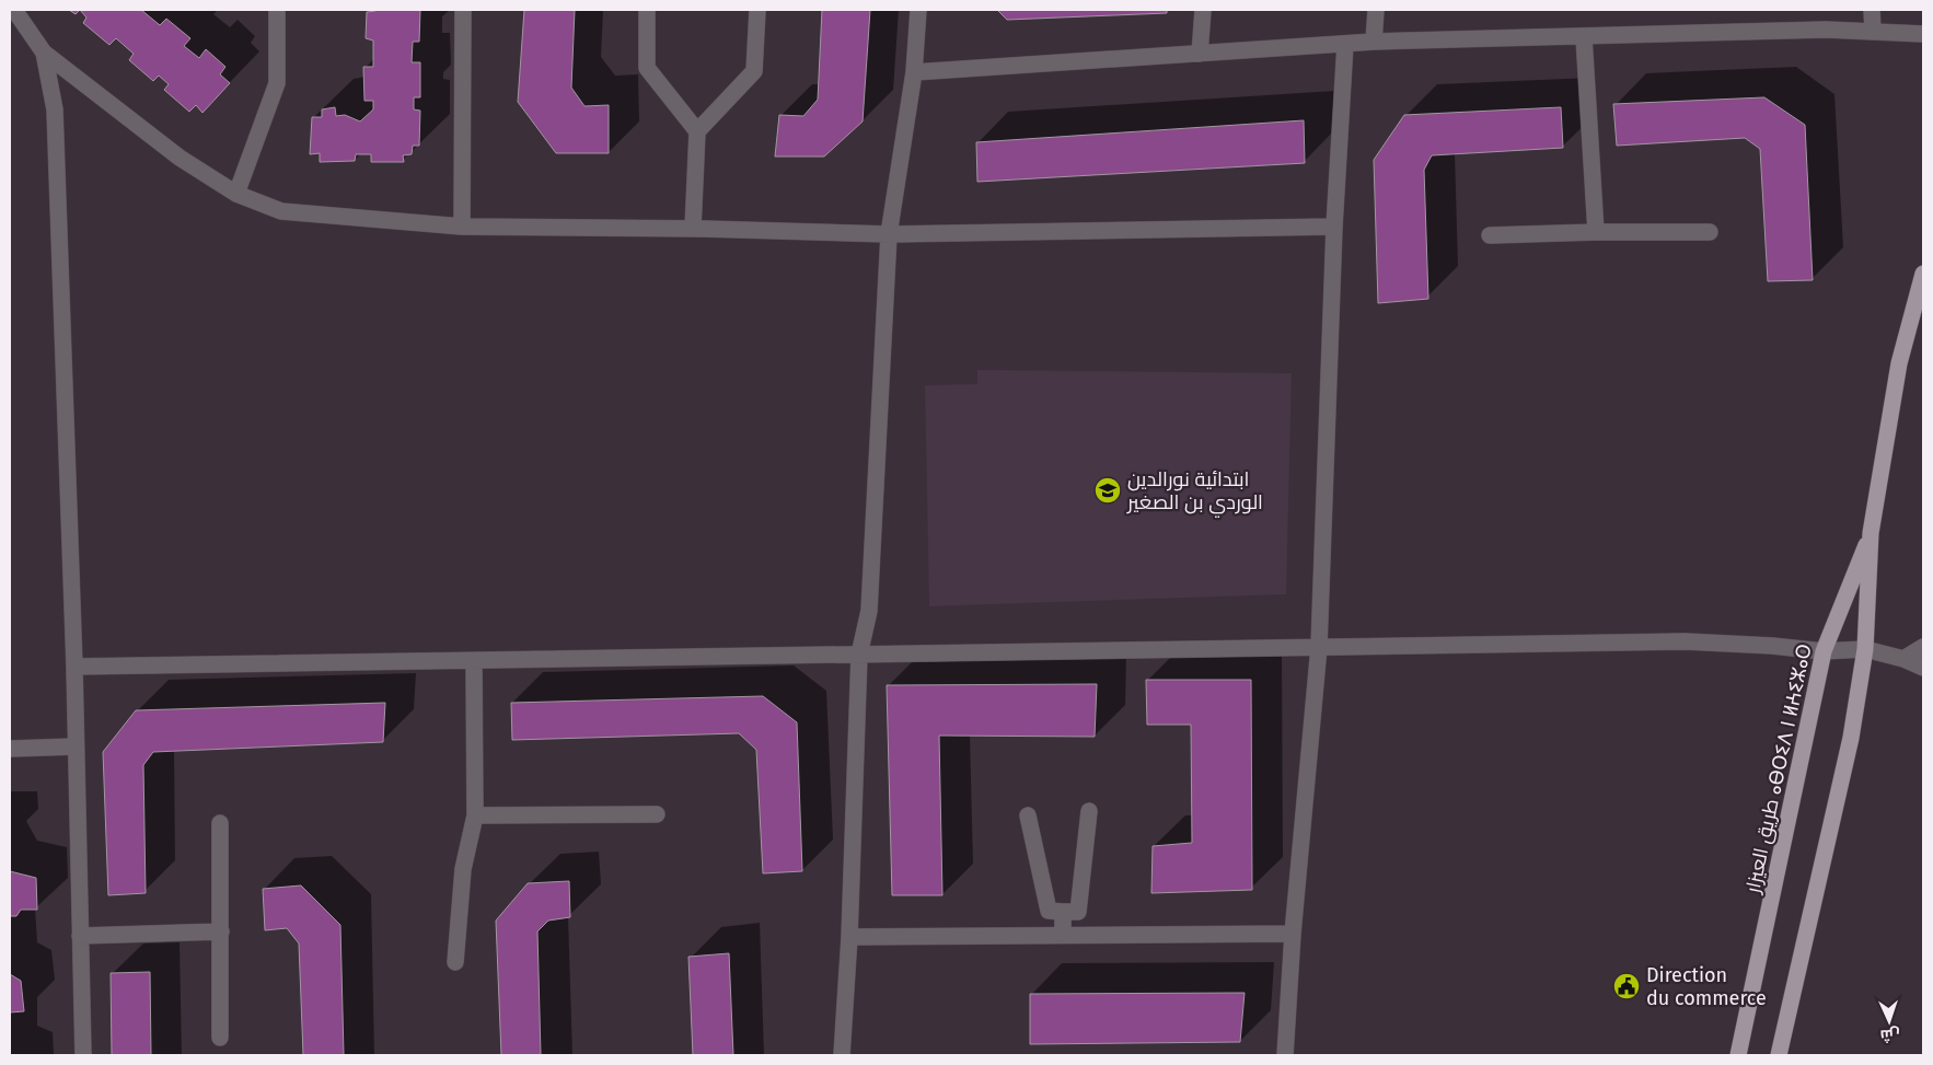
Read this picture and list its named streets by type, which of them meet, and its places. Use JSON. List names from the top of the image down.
{
  "streets": {
    "main road": ["طريق العيزار ⴰⴱⵔⵉⴷ ⵏ ⵍⵄⵉⵣⴰⵔ"]
  },
  "places": {
    "school or university": ["ابتدائية نورالدين الوردي بن الصغير"],
    "public building": ["Direction du commerce"]
  },
  "north": "bottom"
}
